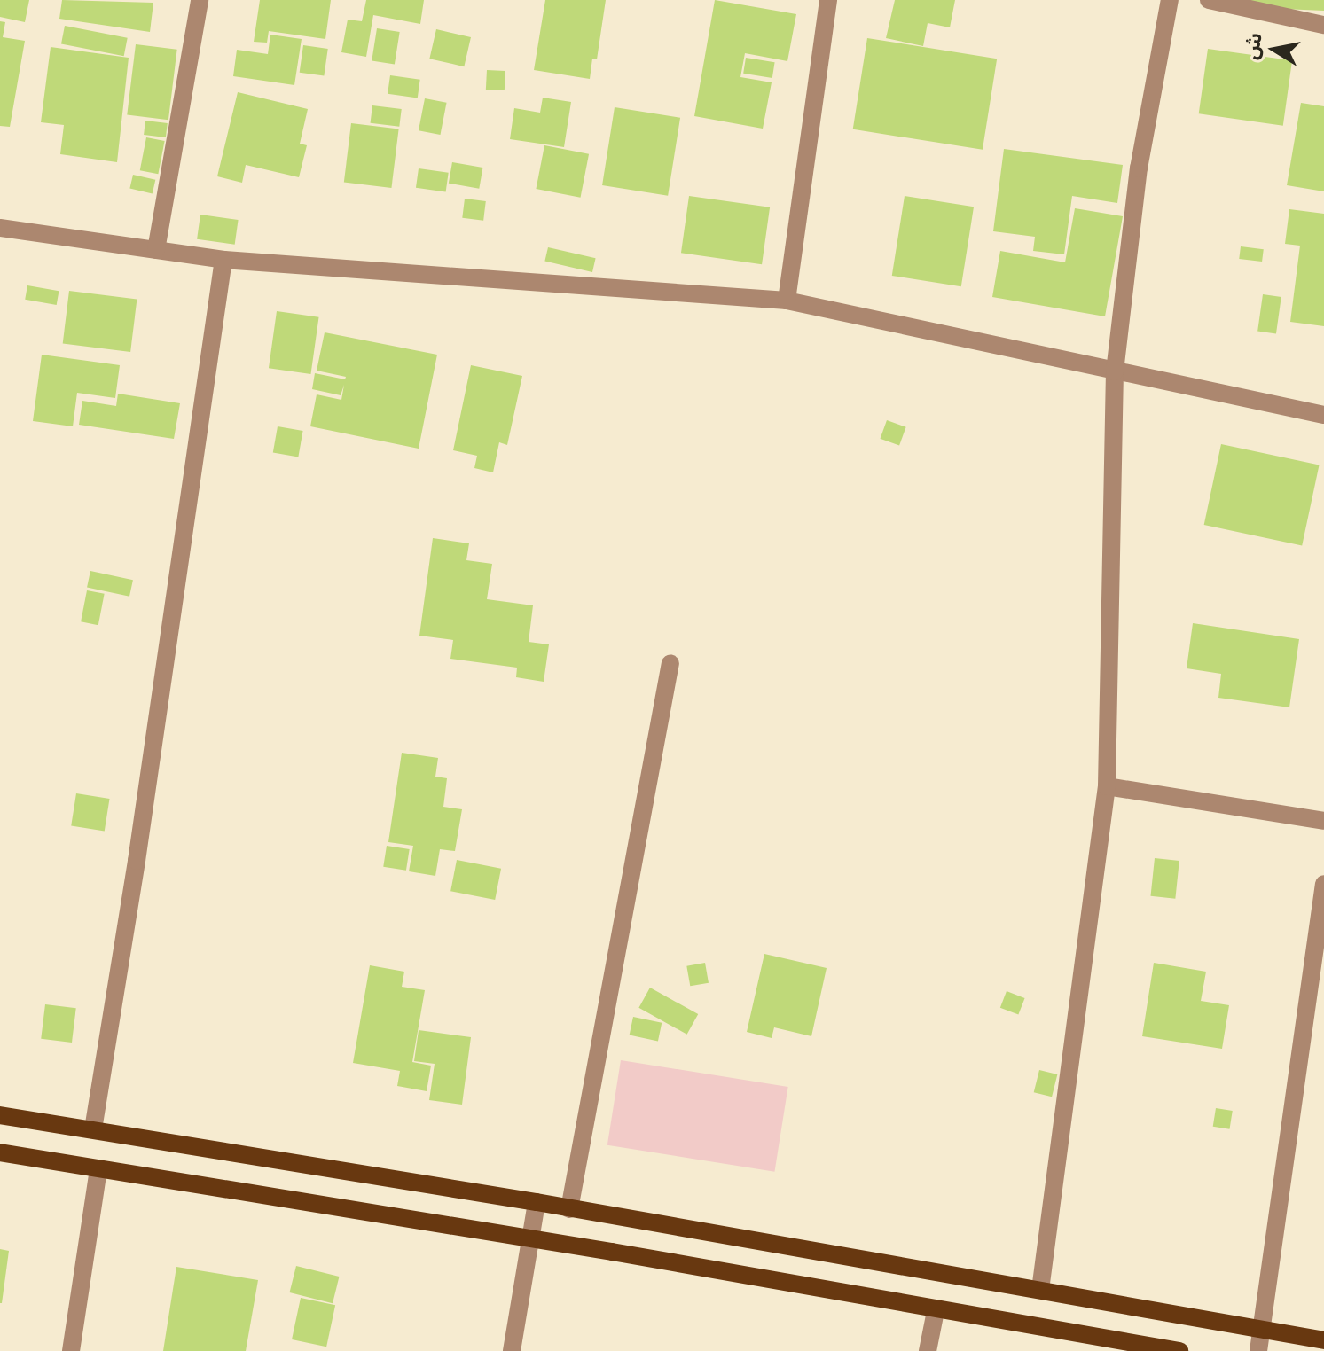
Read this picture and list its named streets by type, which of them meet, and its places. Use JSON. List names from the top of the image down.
{
  "north": "left"
}
